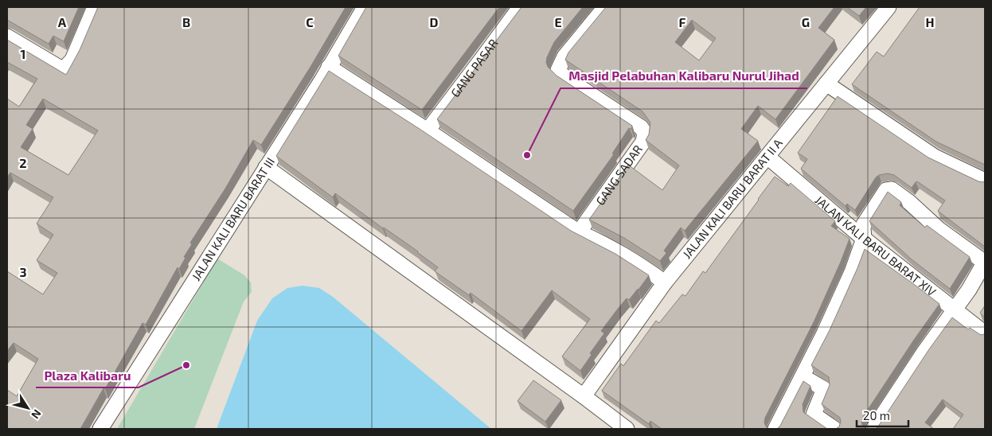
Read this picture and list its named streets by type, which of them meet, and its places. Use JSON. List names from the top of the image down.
{
  "streets": {
    "street": [
      "GANG PASAR",
      "GANG SADAR",
      "JALAN KALI BARU BARAT II A",
      "JALAN KALI BARU BARAT III",
      "JALAN KALI BARU BARAT XIV"
    ]
  },
  "crossings": [
    ["JALAN KALI BARU BARAT II A", "JALAN KALI BARU BARAT XIV"]
  ],
  "places": ["Masjid Pelabuhan Kalibaru Nurul Jihad", "Plaza Kalibaru"],
  "scale_bar": "20 m",
  "north": "bottom right",
  "grid": {
    "columns": [
      "A",
      "B",
      "C",
      "D",
      "E",
      "F",
      "G",
      "H"
    ],
    "rows": ["1", "2", "3"]
  }
}
